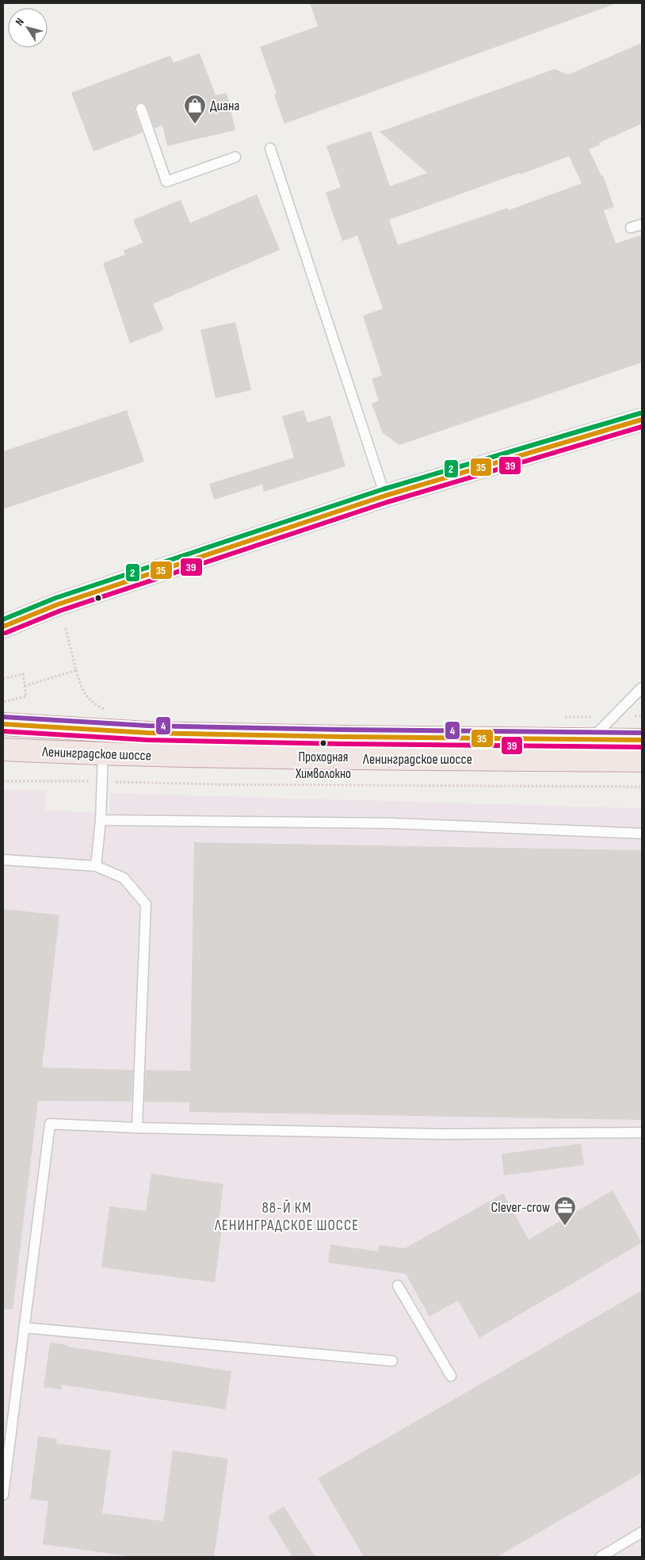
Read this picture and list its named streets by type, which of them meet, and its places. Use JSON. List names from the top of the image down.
{
  "streets": {
    "highway": ["Ленинградское шоссе"]
  },
  "districts": ["88-Й КМ ЛЕНИНГРАДСКОЕ ШОССЕ"],
  "places": {
    "shop": ["Диана"],
    "other": ["Проходная Химволокно"],
    "office": ["Clever-crow"]
  },
  "lines": [
    "transit line 2",
    "transit line 35",
    "transit line 39",
    "transit line 4"
  ],
  "north": "top left"
}
